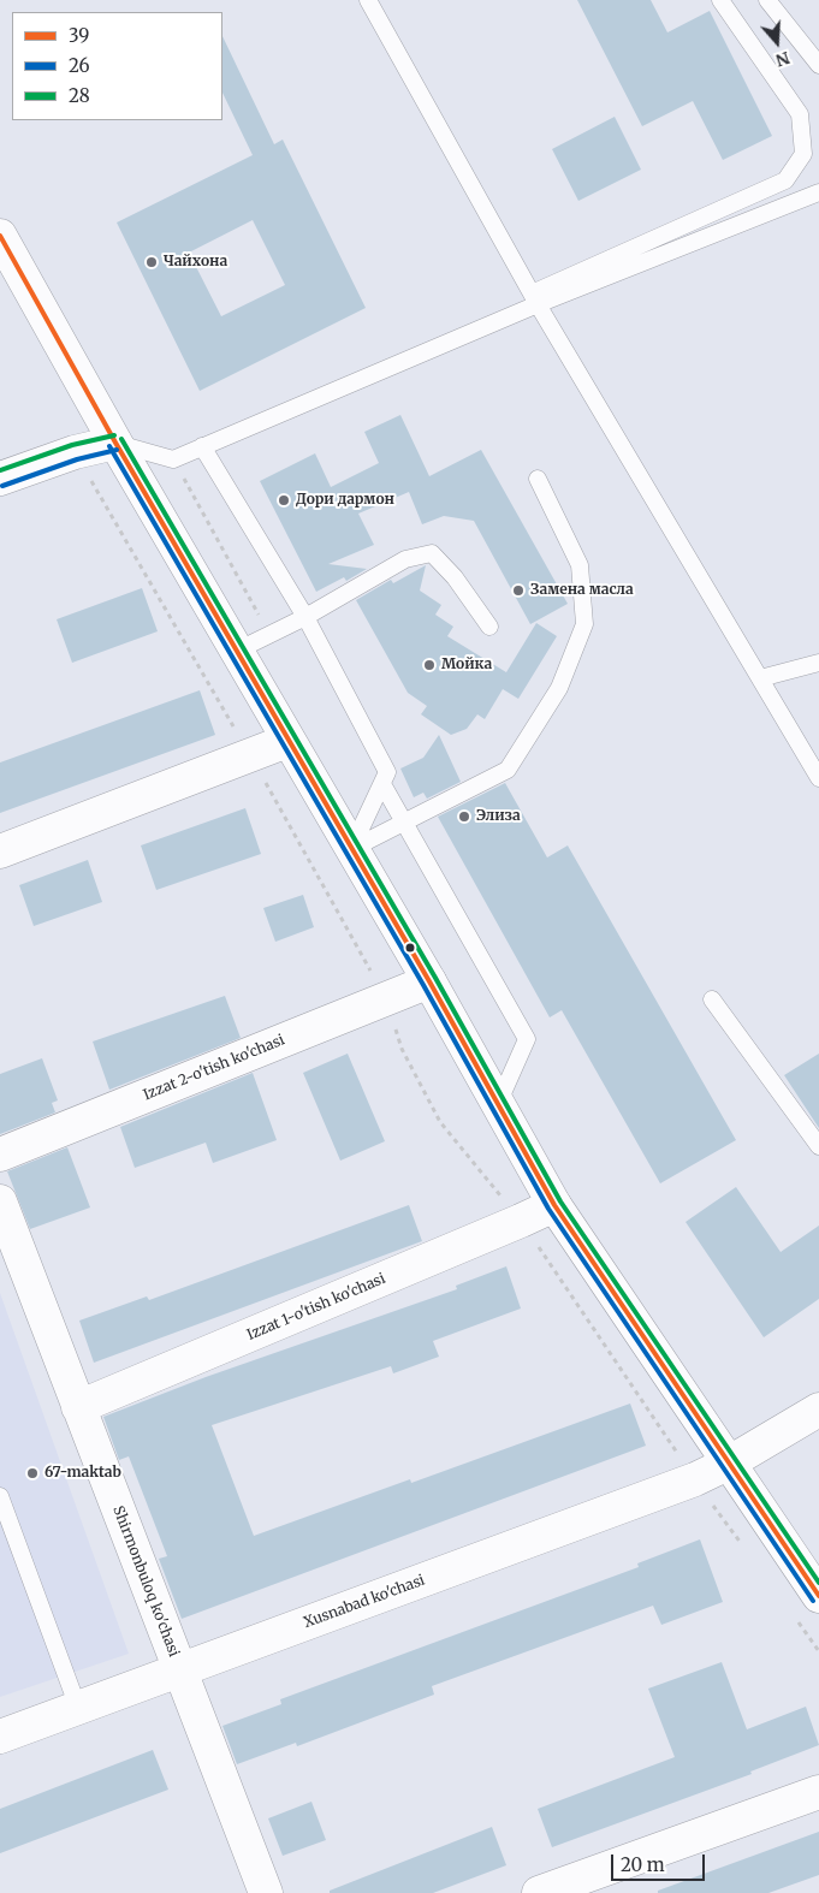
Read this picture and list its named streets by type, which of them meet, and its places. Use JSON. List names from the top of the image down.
{
  "streets": {
    "street": [
      "Izzat 2-o'tish ko'chasi",
      "Izzat 1-o'tish ko'chasi",
      "Shirmonbuloq ko'chasi",
      "Xusnabad ko'chasi"
    ]
  },
  "crossings": [
    ["Izzat 1-o'tish ko'chasi", "Shirmonbuloq ko'chasi"],
    ["Shirmonbuloq ko'chasi", "Xusnabad ko'chasi"]
  ],
  "places": [
    "Чайхона",
    "Дори дармон",
    "Замена масла",
    "Мойка",
    "Элиза",
    "67-maktab"
  ],
  "lines": ["transit line 39", "transit line 28", "transit line 26"],
  "legend": ["39", "26", "28"],
  "scale_bar": "20 m",
  "north": "bottom"
}
